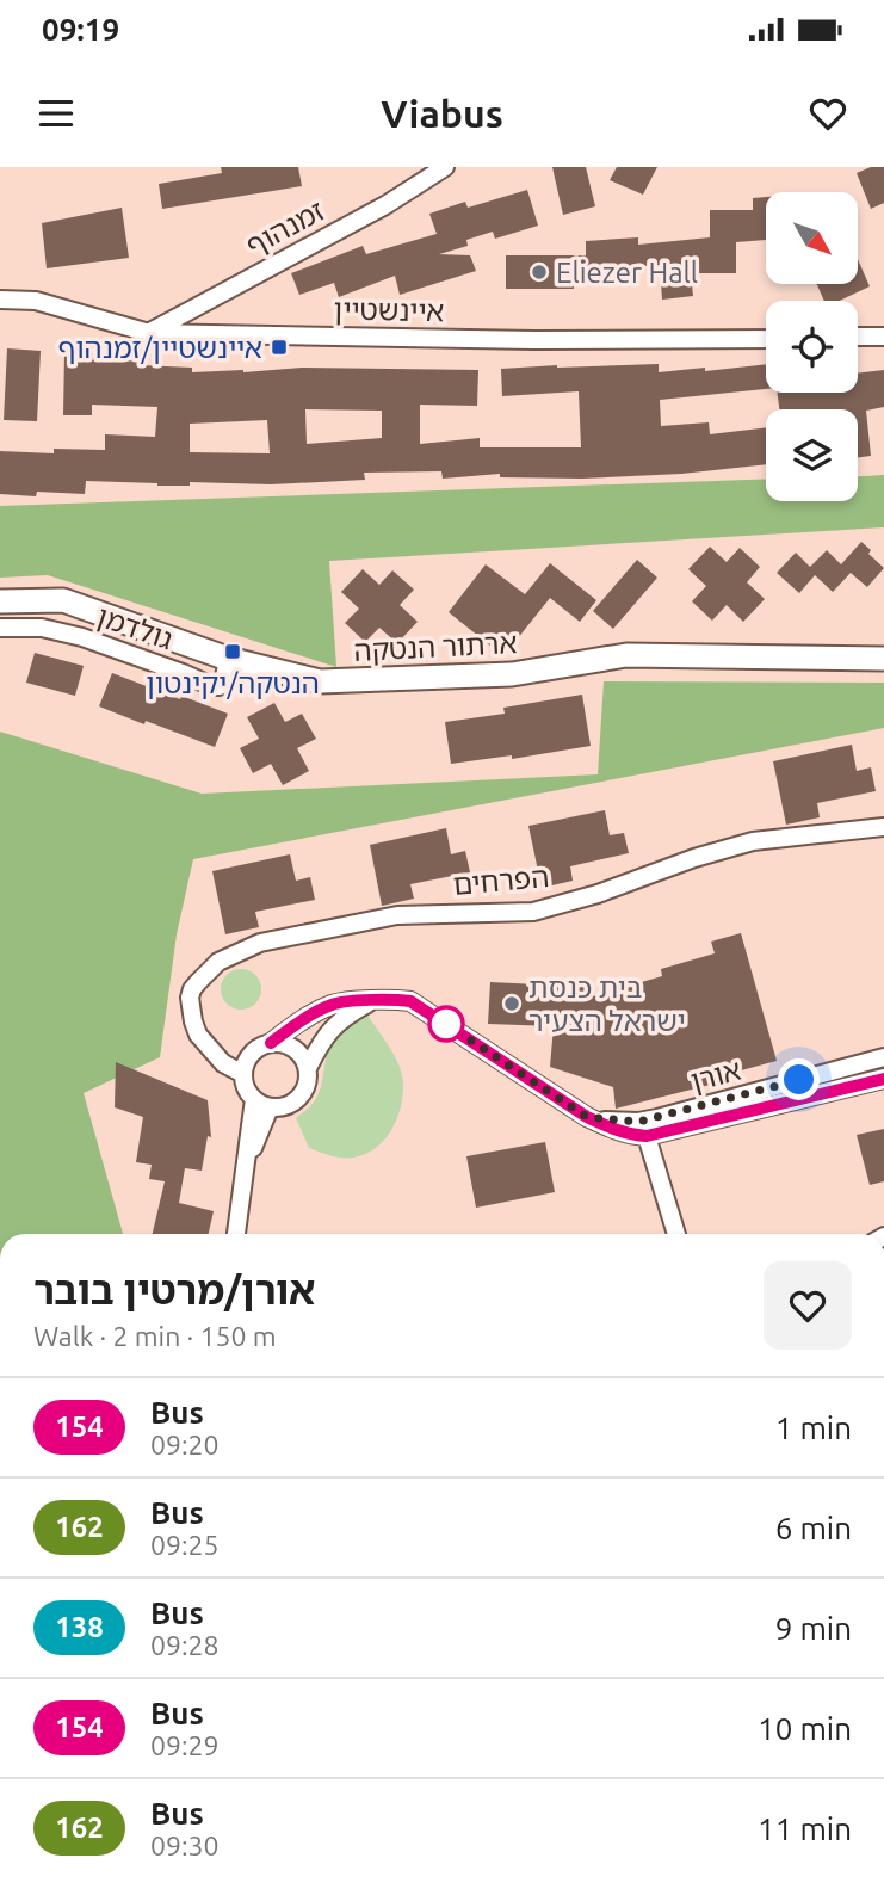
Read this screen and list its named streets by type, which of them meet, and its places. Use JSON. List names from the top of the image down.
{
  "streets": {
    "street": [
      "זמנהוף",
      "איינשטיין",
      "גולדמן",
      "ארתור הנטקה",
      "הפרחים",
      "אורן"
    ]
  },
  "crossings": [
    ["זמנהוף", "איינשטיין"],
    ["גולדמן", "ארתור הנטקה"],
    ["הפרחים", "אורן"]
  ],
  "places": {
    "other": ["Eliezer Hall", "בית כנסת ישראל הצעיר"],
    "transit": ["איינשטיין/זמנהוף", "הנטקה/יקינטון"]
  },
  "lines": ["bus line 154"],
  "north": "bottom right",
  "page": {
    "status": "09:19",
    "header": "Viabus",
    "heading": ["אורן/מרטין בובר", "Walk · 2 min · 150 m"],
    "list": [
      {
        "mark": "154",
        "name": "Bus",
        "note": "09:20",
        "value": "1 min"
      },
      {
        "mark": "162",
        "name": "Bus",
        "note": "09:25",
        "value": "6 min"
      },
      {
        "mark": "138",
        "name": "Bus",
        "note": "09:28",
        "value": "9 min"
      },
      {
        "mark": "154",
        "name": "Bus",
        "note": "09:29",
        "value": "10 min"
      },
      {
        "mark": "162",
        "name": "Bus",
        "note": "09:30",
        "value": "11 min"
      }
    ]
  }
}
